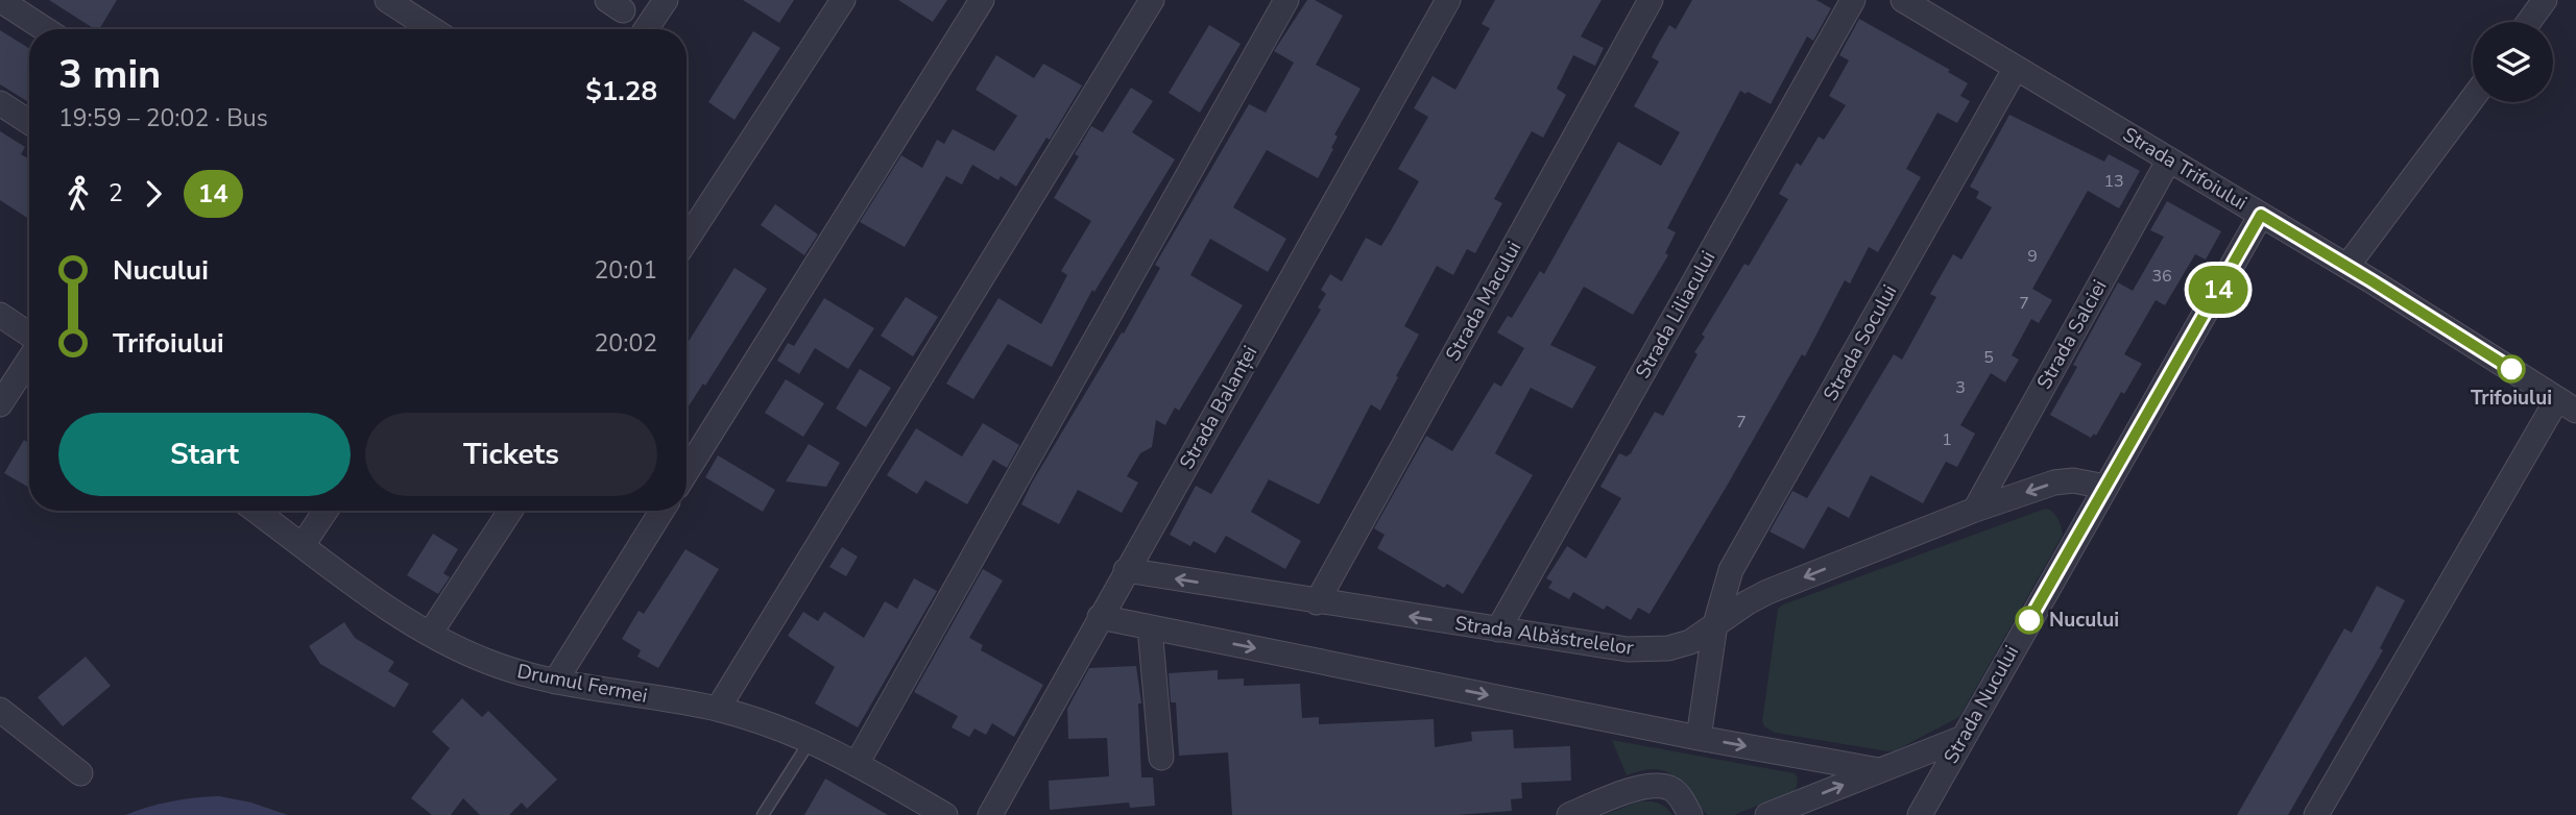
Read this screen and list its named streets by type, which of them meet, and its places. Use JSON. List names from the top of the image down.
{
  "streets": {
    "street": [
      "Strada Trifoiului",
      "Strada Macului",
      "Strada Liliacului",
      "Strada Salciei",
      "Strada Socului",
      "Strada Balanței",
      "Strada Albăstrelelor",
      "Drumul Fermei",
      "Strada Nucului"
    ]
  },
  "crossings": [
    ["Strada Trifoiului", "Strada Salciei"],
    ["Strada Trifoiului", "Strada Socului"],
    ["Strada Trifoiului", "Strada Nucului"],
    ["Strada Macului", "Strada Albăstrelelor"],
    ["Strada Liliacului", "Strada Albăstrelelor"],
    ["Strada Salciei", "Strada Albăstrelelor"],
    ["Strada Socului", "Strada Albăstrelelor"],
    ["Strada Balanței", "Strada Albăstrelelor"],
    ["Strada Albăstrelelor", "Strada Nucului"]
  ],
  "places": ["Trifoiului", "Nucului"],
  "lines": ["bus line 14"],
  "house_numbers": [
    "13",
    "9",
    "36",
    "7",
    "5",
    "3",
    "7",
    "1"
  ],
  "page": {
    "on_map": "14",
    "heading": ["3 min", "19:59 – 20:02 · Bus", "$1.28"],
    "legs": ["2", "14"],
    "list": [
      {
        "name": "Nucului",
        "value": "20:01"
      },
      {
        "name": "Trifoiului",
        "value": "20:02"
      }
    ],
    "buttons": ["Start", "Tickets"]
  }
}
